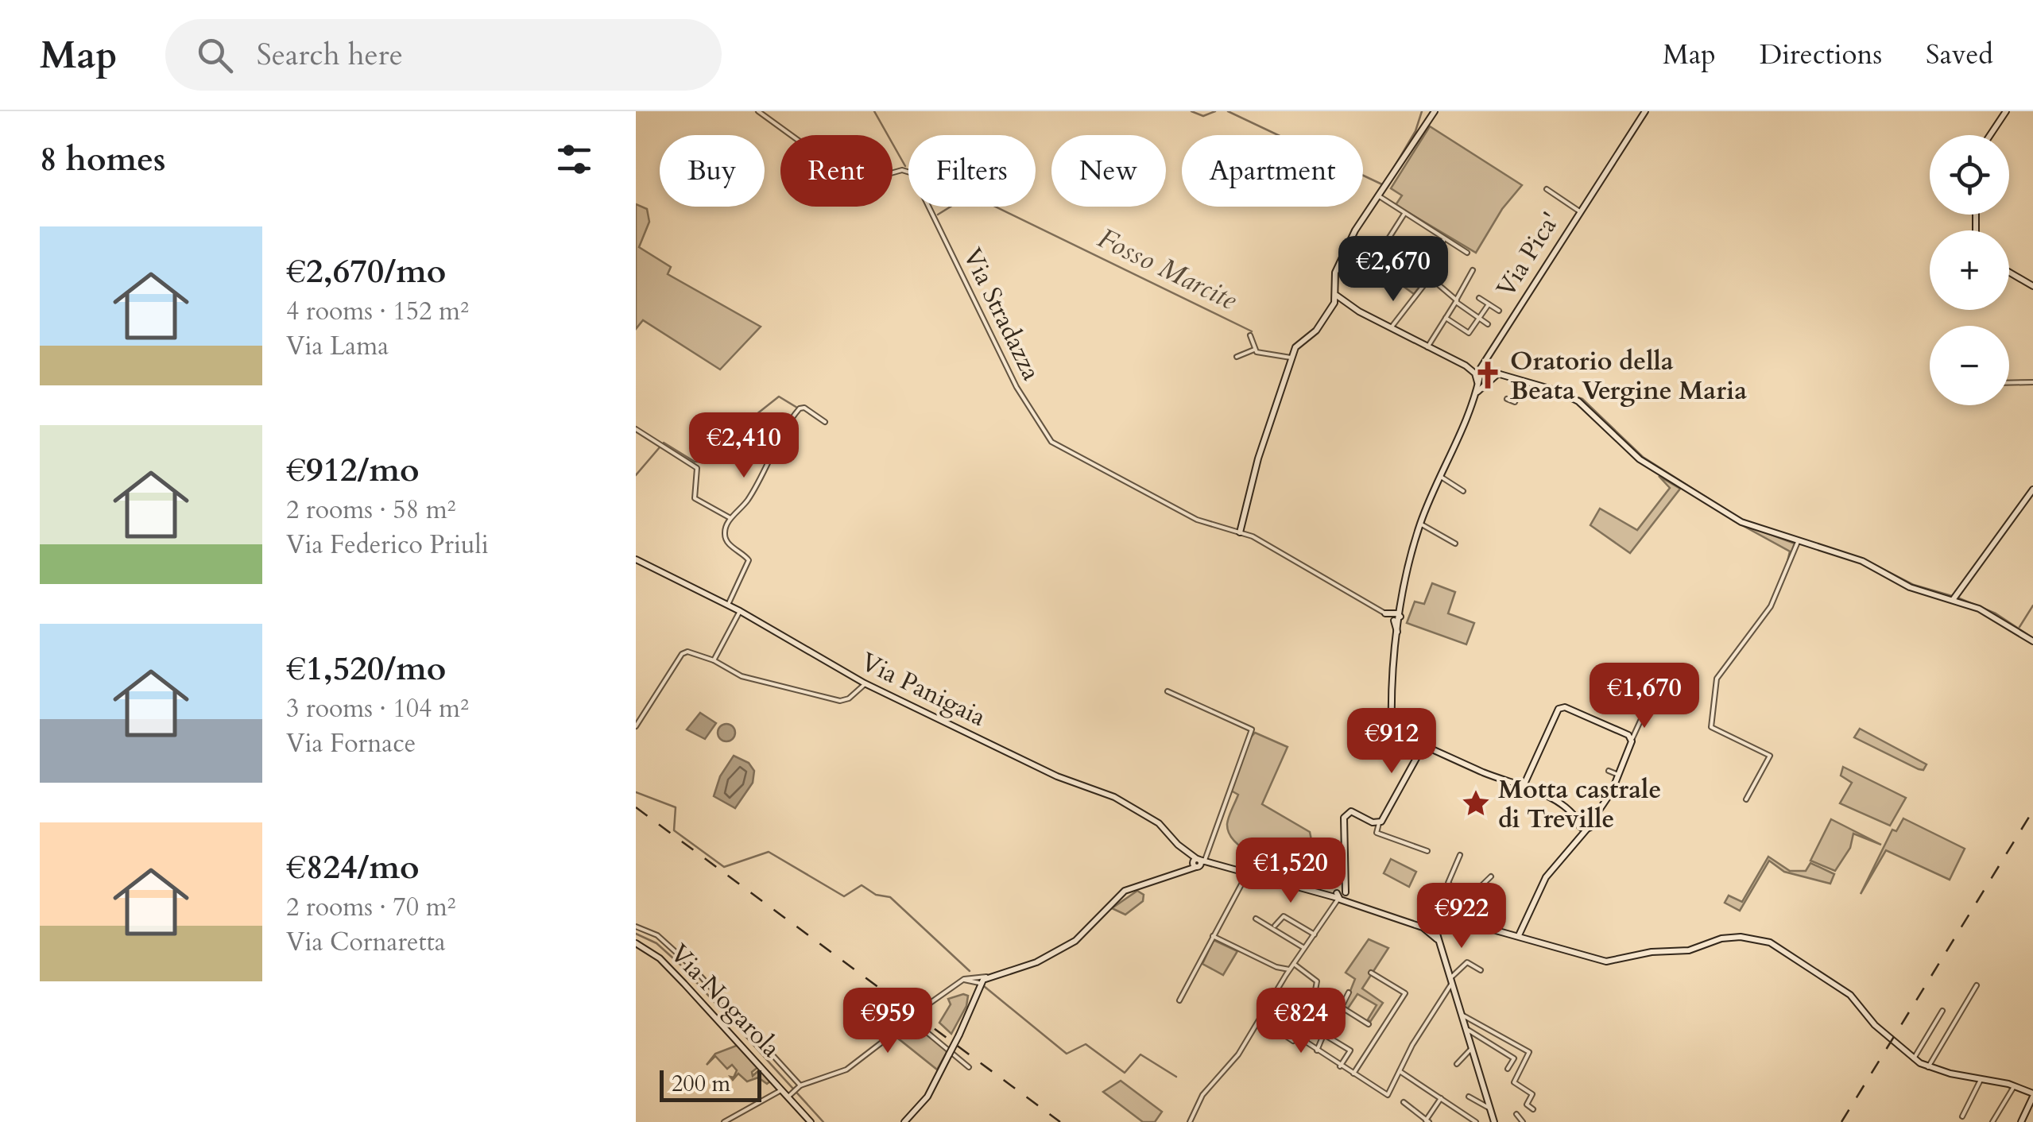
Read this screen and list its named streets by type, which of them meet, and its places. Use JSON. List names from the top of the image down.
{
  "streets": {
    "street": [
      "Via Pica'",
      "Via Stradazza",
      "Via Panigaia",
      "Via Nogarola"
    ]
  },
  "water": ["Fosso Marcite"],
  "places": {
    "church": ["Oratorio della Beata Vergine Maria"],
    "place": ["Motta castrale di Treville"]
  },
  "scale_bar": "200 m",
  "page": {
    "header": "Map",
    "search": "Search here",
    "nav": ["Map", "Directions", "Saved"],
    "heading": "8 homes",
    "map_buttons": ["+", "−"],
    "chip": [
      "Buy",
      "Rent",
      "Filters",
      "New",
      "Apartment"
    ],
    "list": [
      {
        "name": "€2,670/mo",
        "note": "4 rooms · 152 m² · Via Lama"
      },
      {
        "name": "€912/mo",
        "note": "2 rooms · 58 m² · Via Federico Priuli"
      },
      {
        "name": "€1,520/mo",
        "note": "3 rooms · 104 m² · Via Fornace"
      },
      {
        "name": "€824/mo",
        "note": "2 rooms · 70 m² · Via Cornaretta"
      }
    ],
    "price": [
      "€2,670",
      "€2,410",
      "€1,670",
      "€912",
      "€1,520",
      "€922",
      "€959",
      "€824"
    ],
    "scale": "200 m"
  }
}
